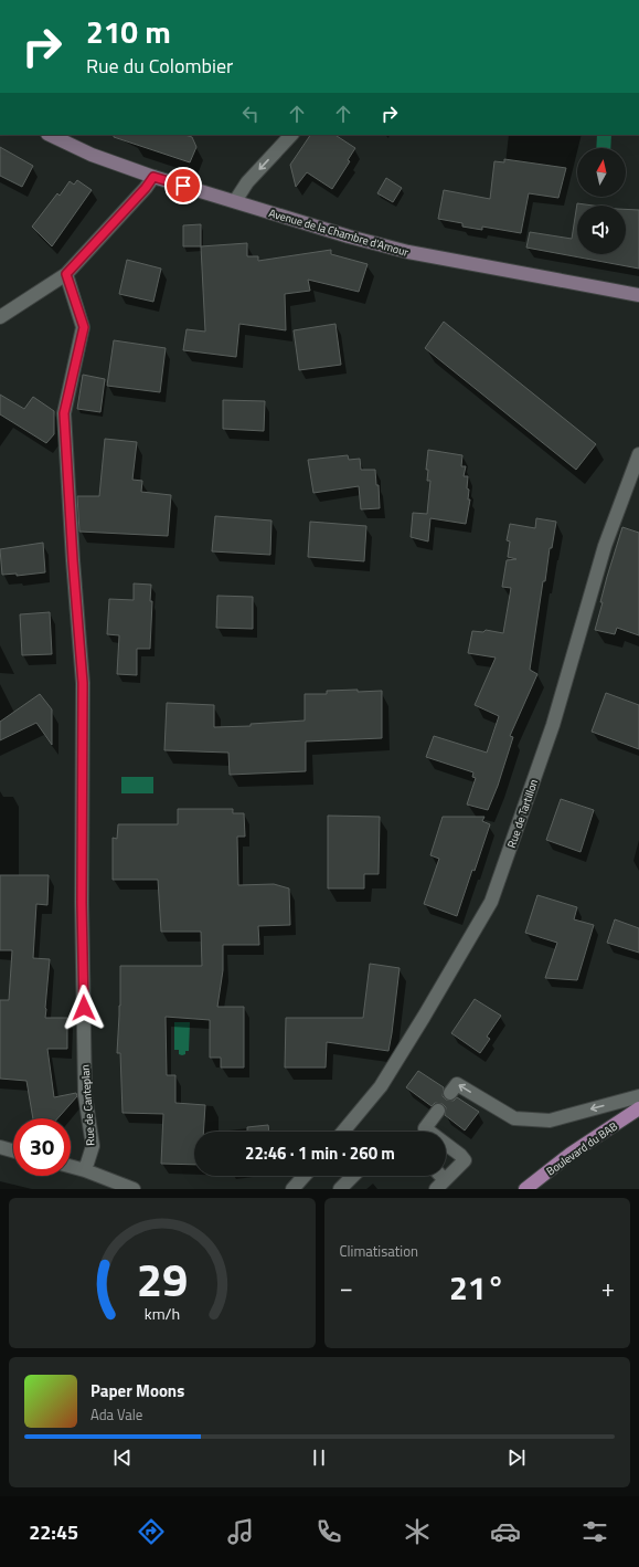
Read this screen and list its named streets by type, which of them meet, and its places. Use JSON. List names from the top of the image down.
{
  "streets": {
    "main road": ["Avenue de la Chambre d'Amour", "Boulevard du BAB"],
    "street": ["Rue de Tartillon", "Rue de Canteplan"]
  },
  "north": "top",
  "page": {
    "turn": ["210 m", "Rue du Colombier"],
    "limit": "30",
    "trip": "22:46 · 1 min · 260 m",
    "tile": "Climatisation",
    "heat": ["−", "21°", "+"],
    "song": ["Paper Moons", "Ada Vale"],
    "tabs": "22:45",
    "gauge": ["29", "km/h"]
  }
}
